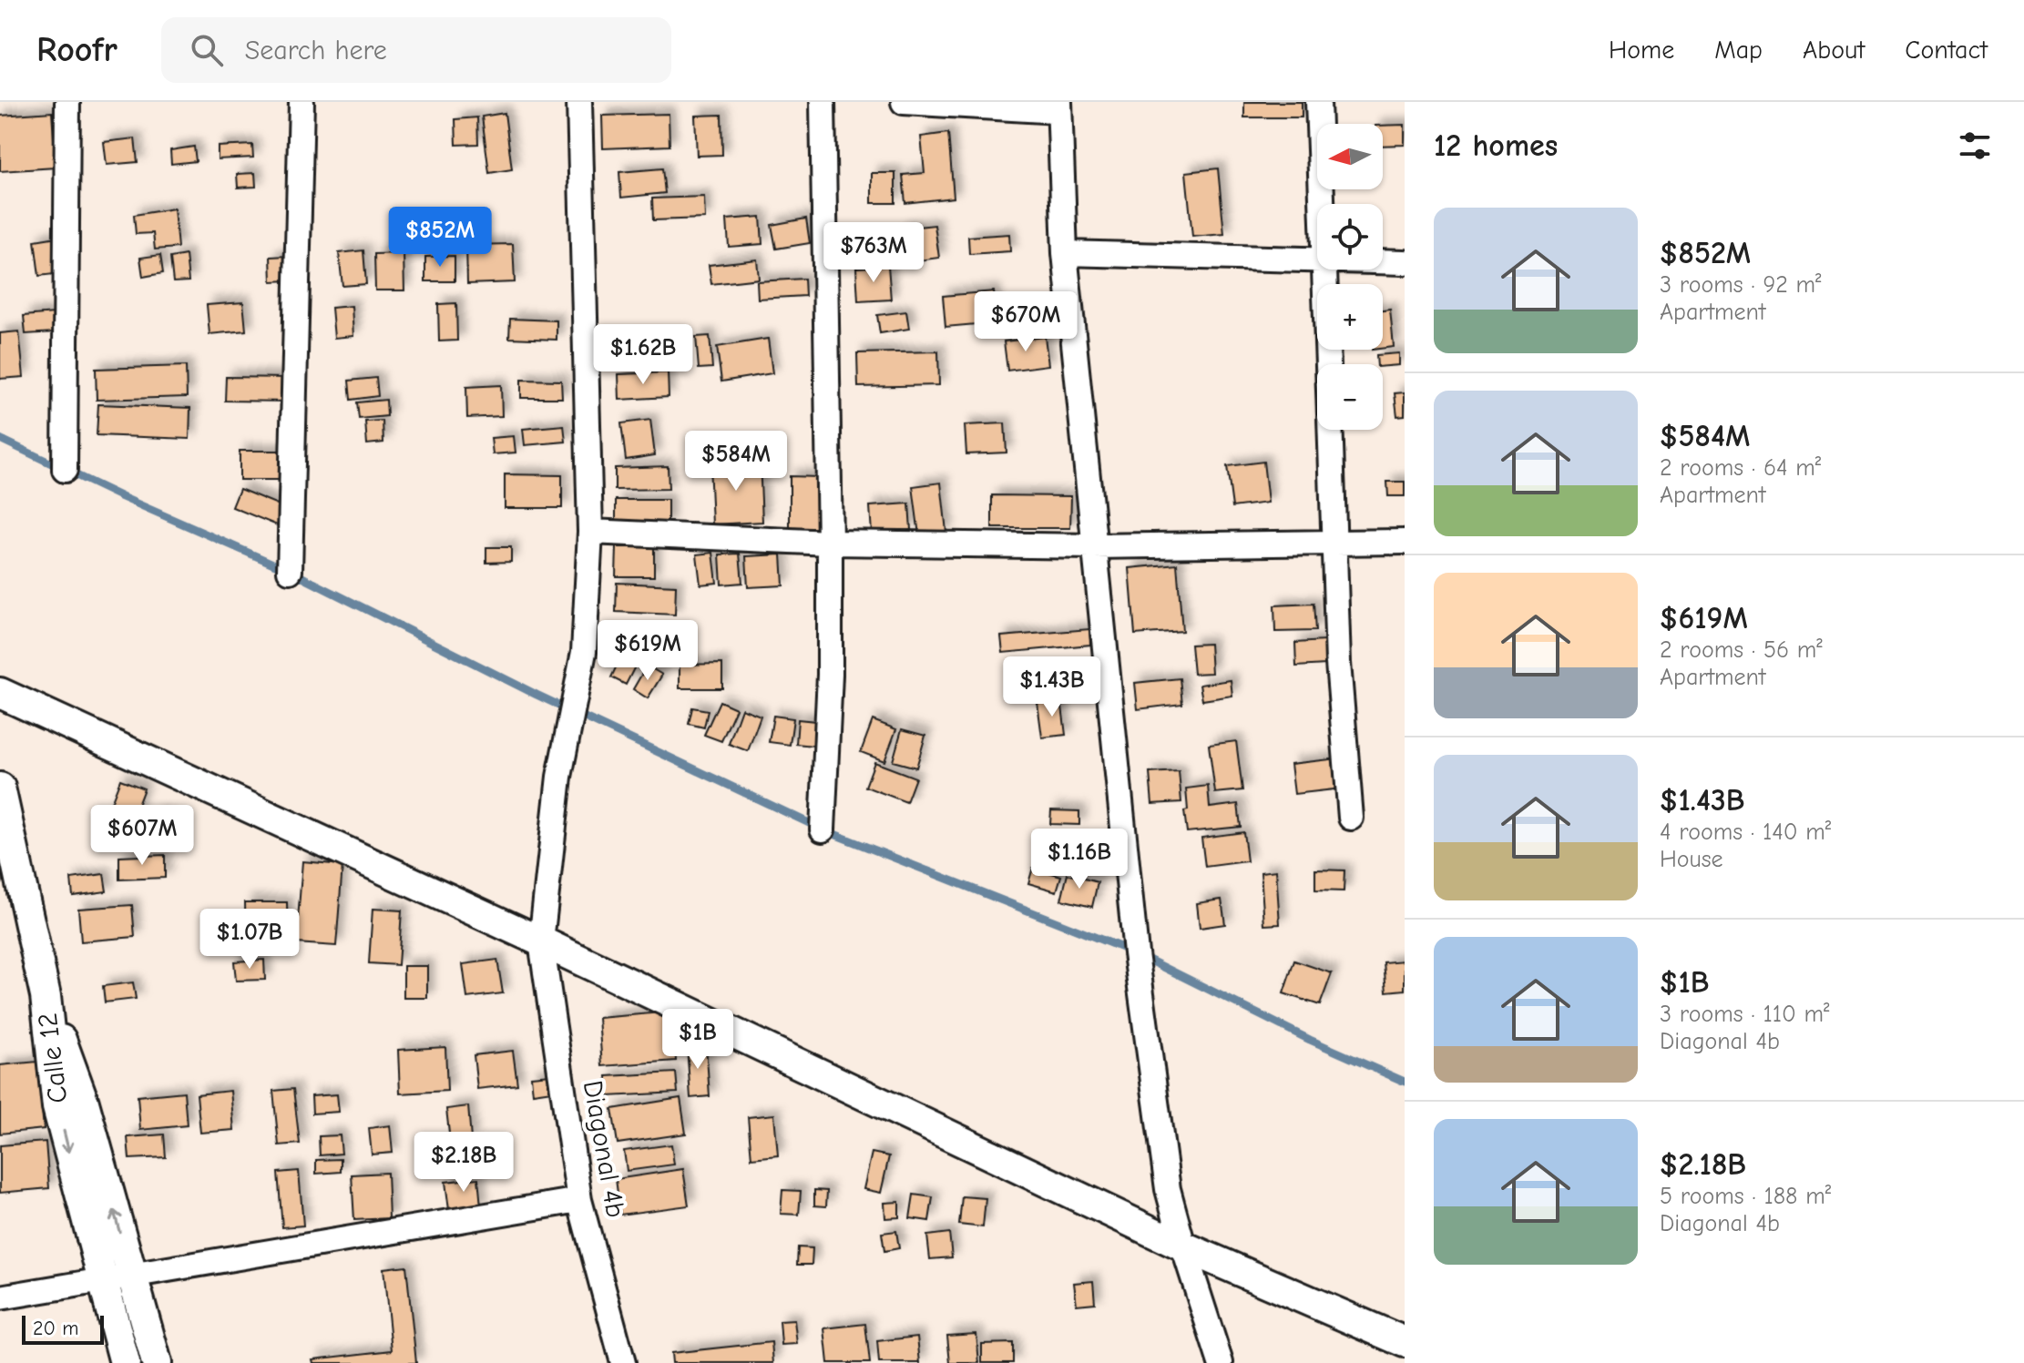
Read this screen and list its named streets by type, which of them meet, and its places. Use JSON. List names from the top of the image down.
{
  "streets": {
    "street": ["Calle 12", "Diagonal 4b"]
  },
  "scale_bar": "20 m",
  "north": "left",
  "page": {
    "header": "Roofr",
    "search": "Search here",
    "nav": [
      "Home",
      "Map",
      "About",
      "Contact"
    ],
    "heading": "12 homes",
    "map_buttons": ["+", "−"],
    "list": [
      {
        "name": "$852M",
        "note": "3 rooms · 92 m² · Apartment"
      },
      {
        "name": "$584M",
        "note": "2 rooms · 64 m² · Apartment"
      },
      {
        "name": "$619M",
        "note": "2 rooms · 56 m² · Apartment"
      },
      {
        "name": "$1.43B",
        "note": "4 rooms · 140 m² · House"
      },
      {
        "name": "$1B",
        "note": "3 rooms · 110 m² · Diagonal 4b"
      },
      {
        "name": "$2.18B",
        "note": "5 rooms · 188 m² · Diagonal 4b"
      }
    ],
    "price": [
      "$852M",
      "$763M",
      "$670M",
      "$1.62B",
      "$584M",
      "$619M",
      "$1.43B",
      "$607M",
      "$1.16B",
      "$1.07B",
      "$1B",
      "$2.18B"
    ],
    "scale": "20 m"
  }
}
